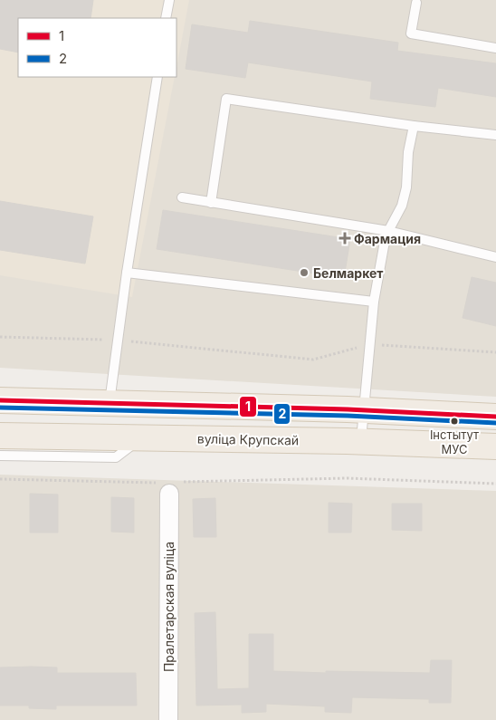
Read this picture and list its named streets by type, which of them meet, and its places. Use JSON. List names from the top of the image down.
{
  "streets": {
    "main road": ["вуліца Крупскай"],
    "street": ["Пралетарская вуліца"]
  },
  "places": {
    "health": ["Фармация"],
    "other": ["Белмаркет", "Інстытут МУС"]
  },
  "lines": ["transit line 1", "transit line 2"],
  "legend": ["1", "2"]
}
